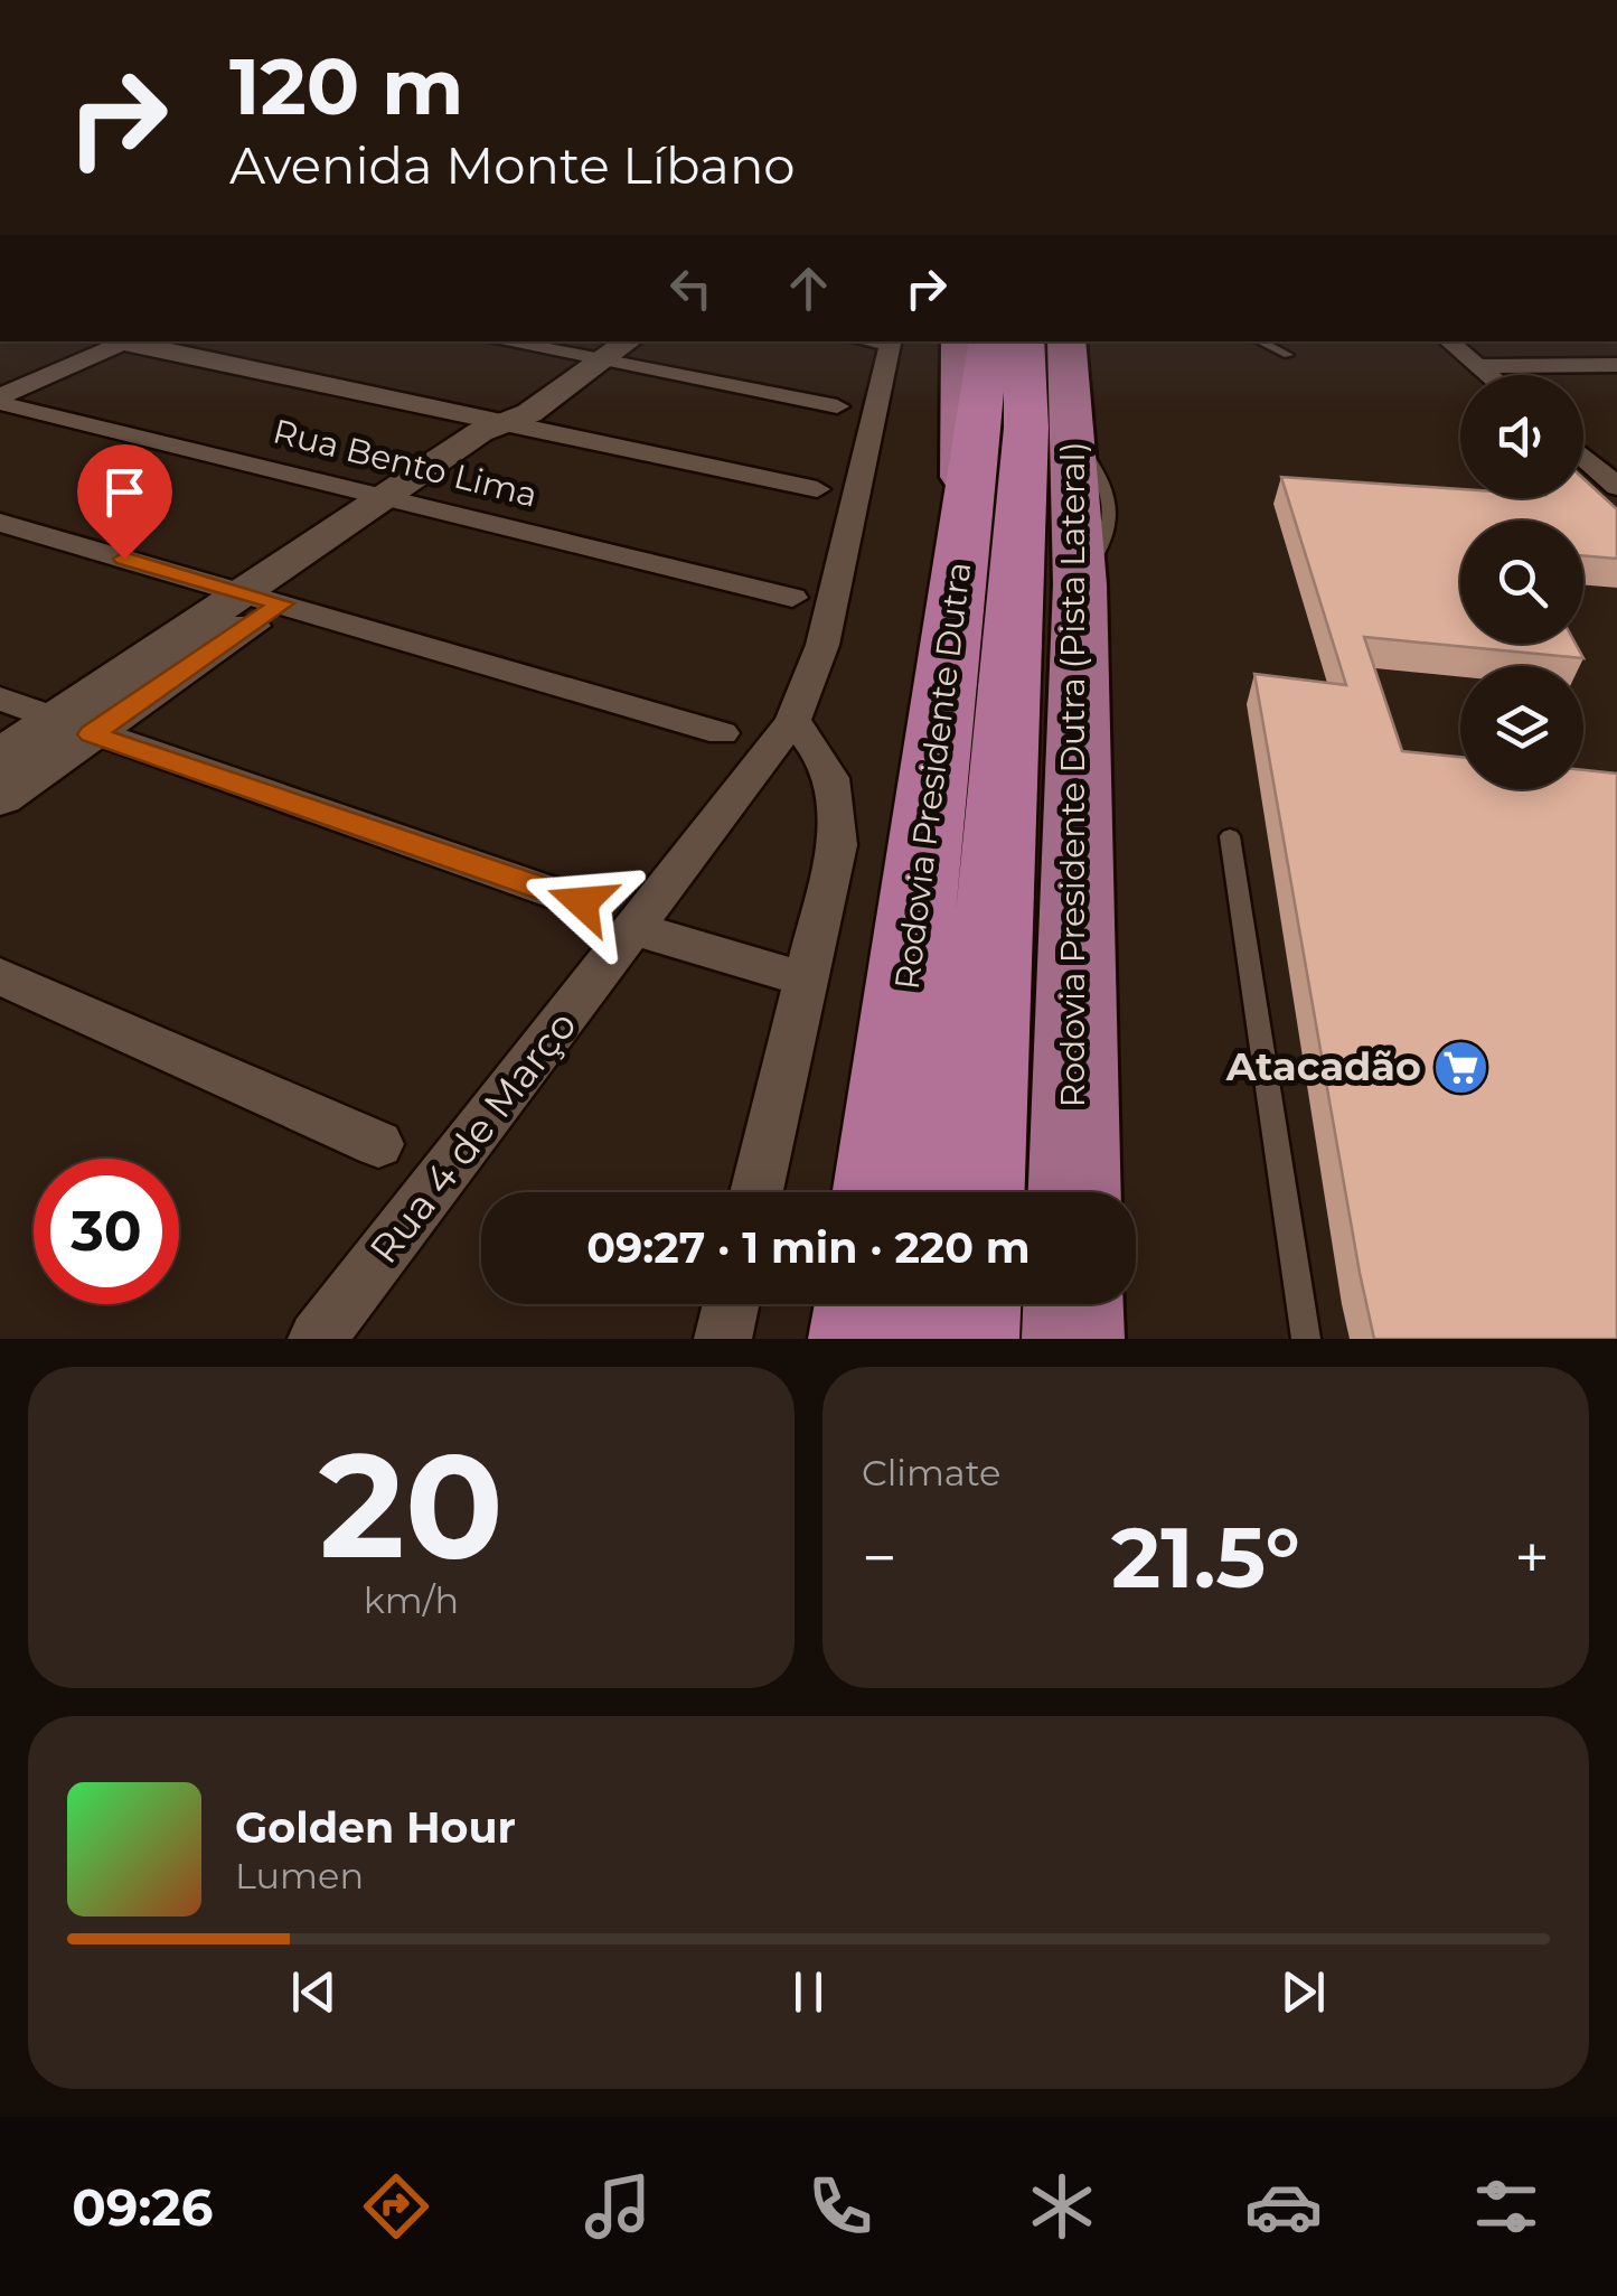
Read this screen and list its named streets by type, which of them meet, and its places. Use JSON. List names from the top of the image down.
{
  "streets": {
    "highway": ["Rodovia Presidente Dutra (Pista Lateral)", "Rodovia Presidente Dutra"],
    "street": ["Rua Bento Lima", "Rua 4 de Março"]
  },
  "places": {
    "supermarket": ["Atacadão"]
  },
  "page": {
    "turn": ["120 m", "Avenida Monte Líbano"],
    "limit": "30",
    "trip": "09:27 · 1 min · 220 m",
    "tile": [
      ["20", "km/h"],
      "Climate"
    ],
    "heat": ["−", "21.5°", "+"],
    "song": ["Golden Hour", "Lumen"],
    "tabs": "09:26"
  }
}
